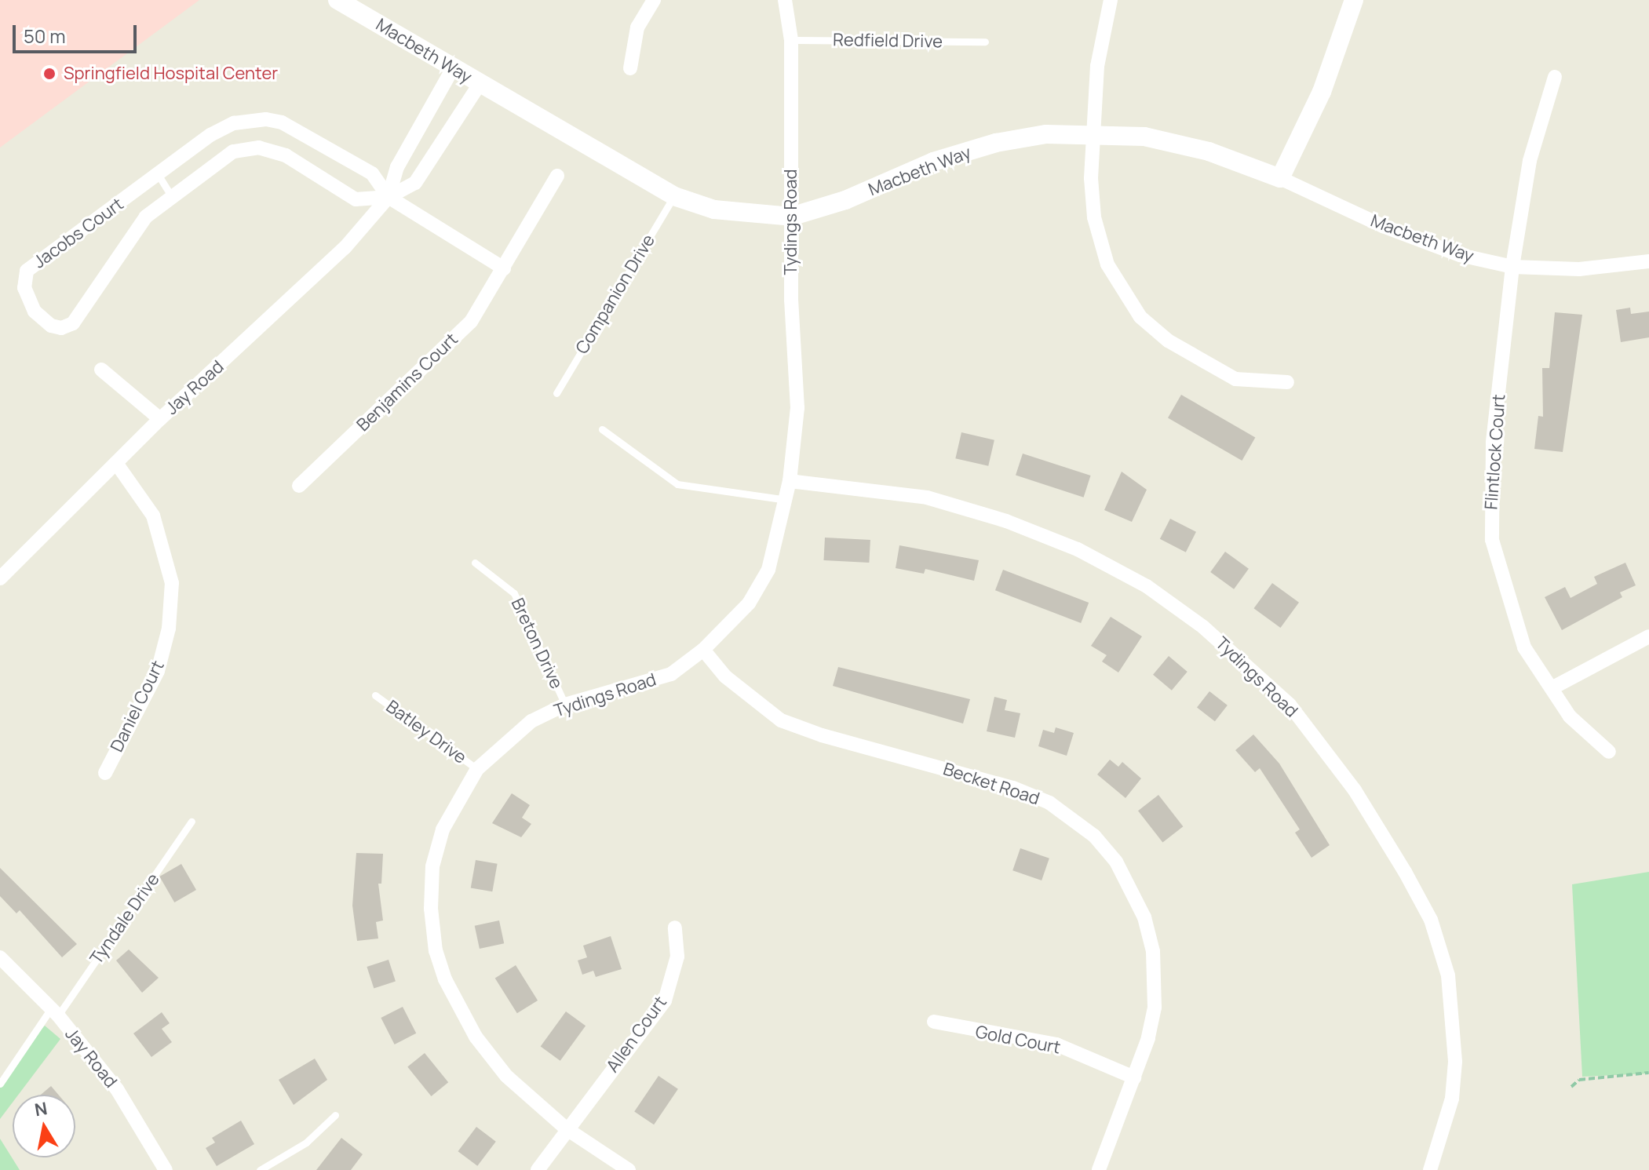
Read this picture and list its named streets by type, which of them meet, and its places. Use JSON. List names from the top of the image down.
{
  "streets": {
    "street": [
      "Macbeth Way",
      "Tydings Road",
      "Jacobs Court",
      "Benjamins Court",
      "Jay Road",
      "Flintlock Court",
      "Daniel Court",
      "Becket Road",
      "Allen Court",
      "Gold Court"
    ],
    "lane": [
      "Redfield Drive",
      "Companion Drive",
      "Breton Drive",
      "Batley Drive",
      "Tyndale Drive"
    ]
  },
  "crossings": [
    ["Redfield Drive", "Tydings Road"],
    ["Macbeth Way", "Tydings Road"],
    ["Macbeth Way", "Companion Drive"],
    ["Macbeth Way", "Jay Road"],
    ["Macbeth Way", "Flintlock Court"],
    ["Tydings Road", "Breton Drive"],
    ["Tydings Road", "Batley Drive"],
    ["Tydings Road", "Becket Road"],
    ["Tydings Road", "Allen Court"],
    ["Jacobs Court", "Jay Road"],
    ["Jay Road", "Daniel Court"],
    ["Jay Road", "Tyndale Drive"],
    ["Becket Road", "Gold Court"]
  ],
  "places": ["Springfield Hospital Center"],
  "scale_bar": "50 m",
  "north": "top"
}
